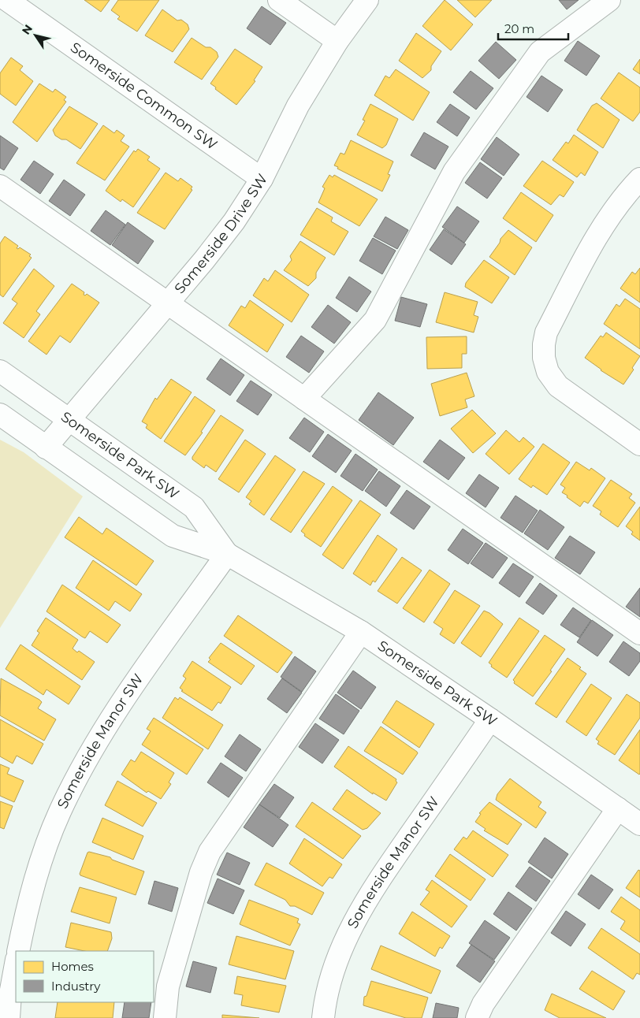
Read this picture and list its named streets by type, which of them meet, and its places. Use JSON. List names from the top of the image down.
{
  "streets": {
    "street": [
      "Somerside Common SW",
      "Somerside Drive SW",
      "Somerside Park SW",
      "Somerside Manor SW"
    ]
  },
  "crossings": [
    ["Somerside Common SW", "Somerside Drive SW"],
    ["Somerside Drive SW", "Somerside Park SW"],
    ["Somerside Park SW", "Somerside Manor SW"]
  ],
  "legend": ["Homes", "Industry"],
  "scale_bar": "20 m",
  "north": "top left"
}
